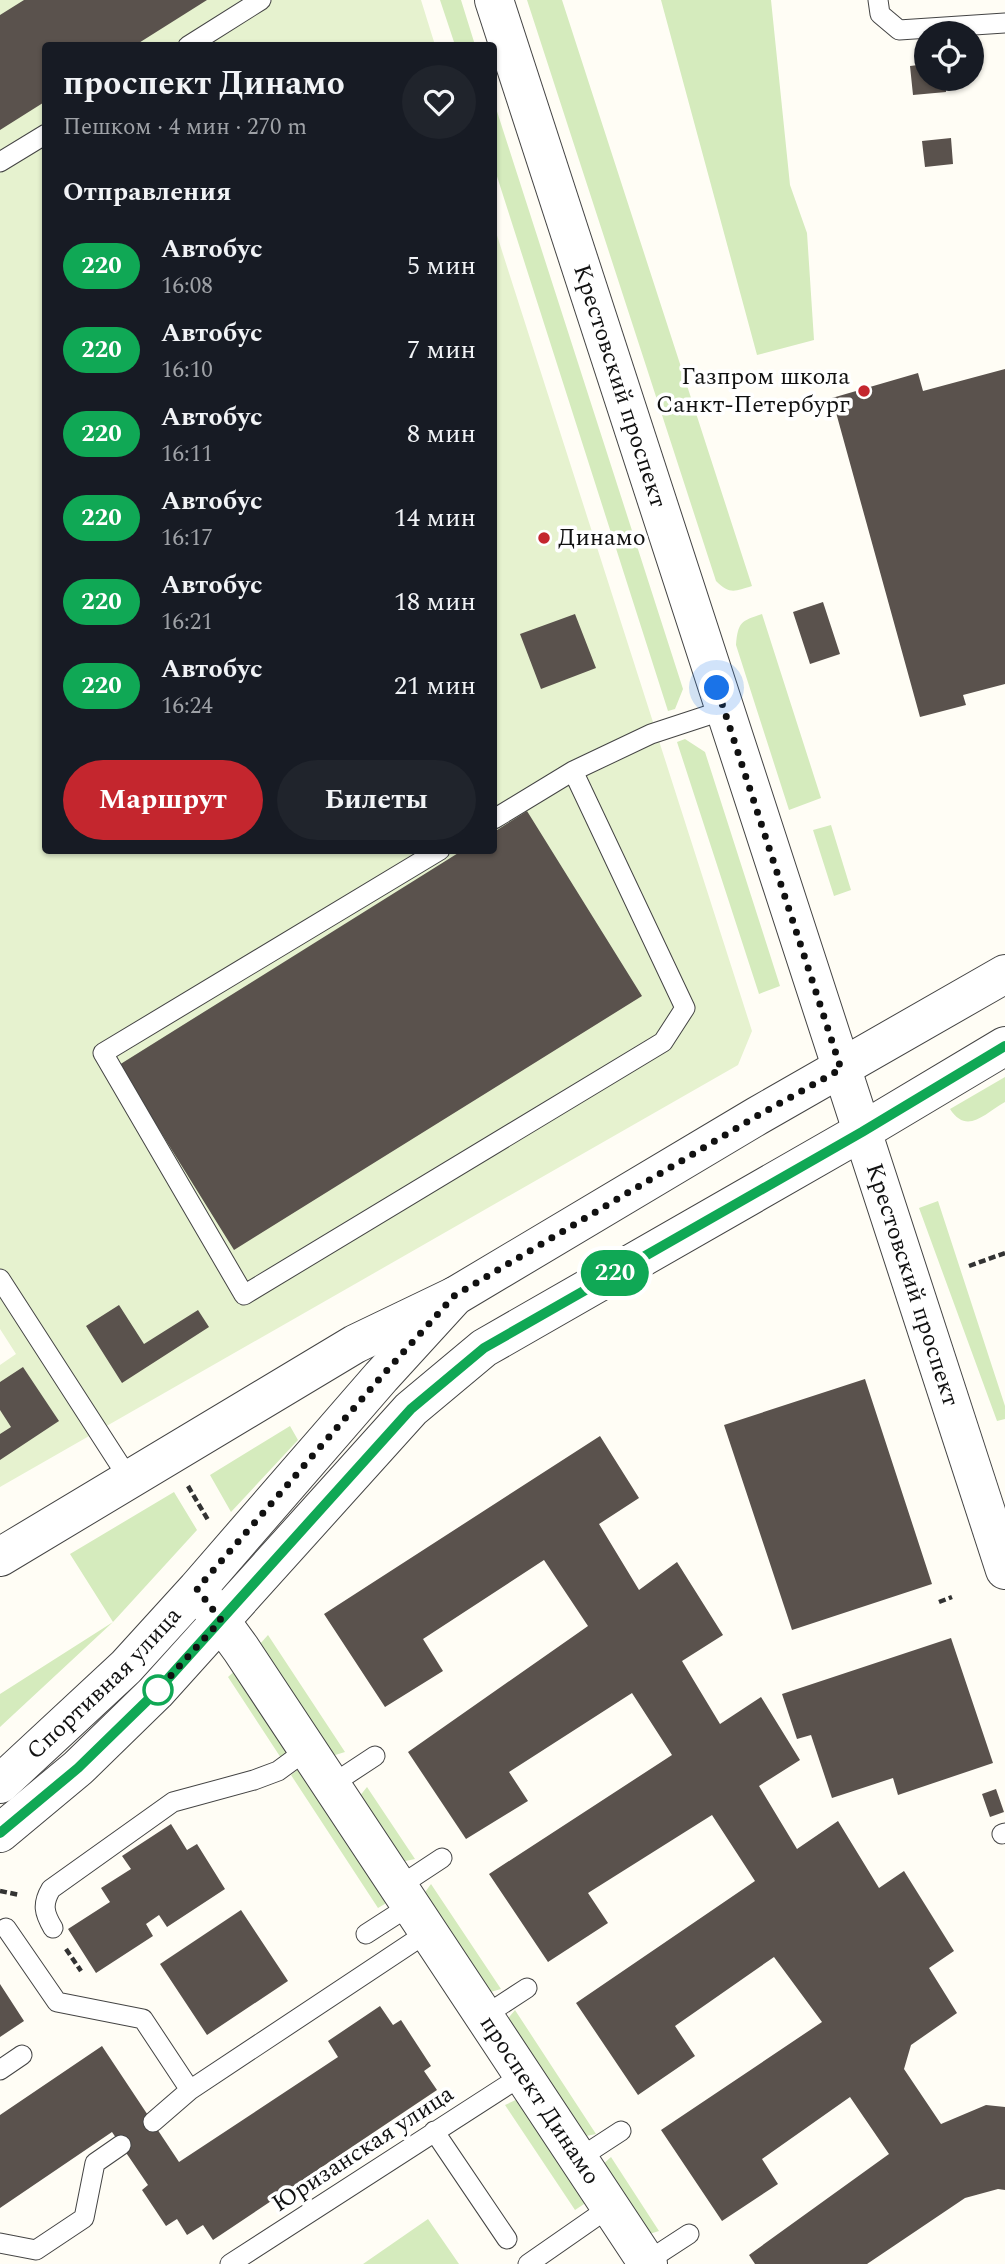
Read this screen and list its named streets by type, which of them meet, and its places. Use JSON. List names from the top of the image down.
{
  "streets": {
    "street": ["Крестовский проспект", "Спортивная улица", "проспект Динамо"],
    "lane": ["Юризанская улица"]
  },
  "crossings": [
    ["Крестовский проспект", "Спортивная улица"],
    ["Спортивная улица", "проспект Динамо"],
    ["проспект Динамо", "Юризанская улица"]
  ],
  "places": ["Газпром школа Санкт-Петербург", "Динамо"],
  "lines": ["bus line 220"],
  "page": {
    "on_map": "220",
    "heading": [
      ["проспект Динамо", "Пешком · 4 мин · 270 m"],
      "Отправления"
    ],
    "list": [
      {
        "mark": "220",
        "name": "Автобус",
        "note": "16:08",
        "value": "5 мин"
      },
      {
        "mark": "220",
        "name": "Автобус",
        "note": "16:10",
        "value": "7 мин"
      },
      {
        "mark": "220",
        "name": "Автобус",
        "note": "16:11",
        "value": "8 мин"
      },
      {
        "mark": "220",
        "name": "Автобус",
        "note": "16:17",
        "value": "14 мин"
      },
      {
        "mark": "220",
        "name": "Автобус",
        "note": "16:21",
        "value": "18 мин"
      },
      {
        "mark": "220",
        "name": "Автобус",
        "note": "16:24",
        "value": "21 мин"
      }
    ],
    "buttons": ["Маршрут", "Билеты"]
  }
}
